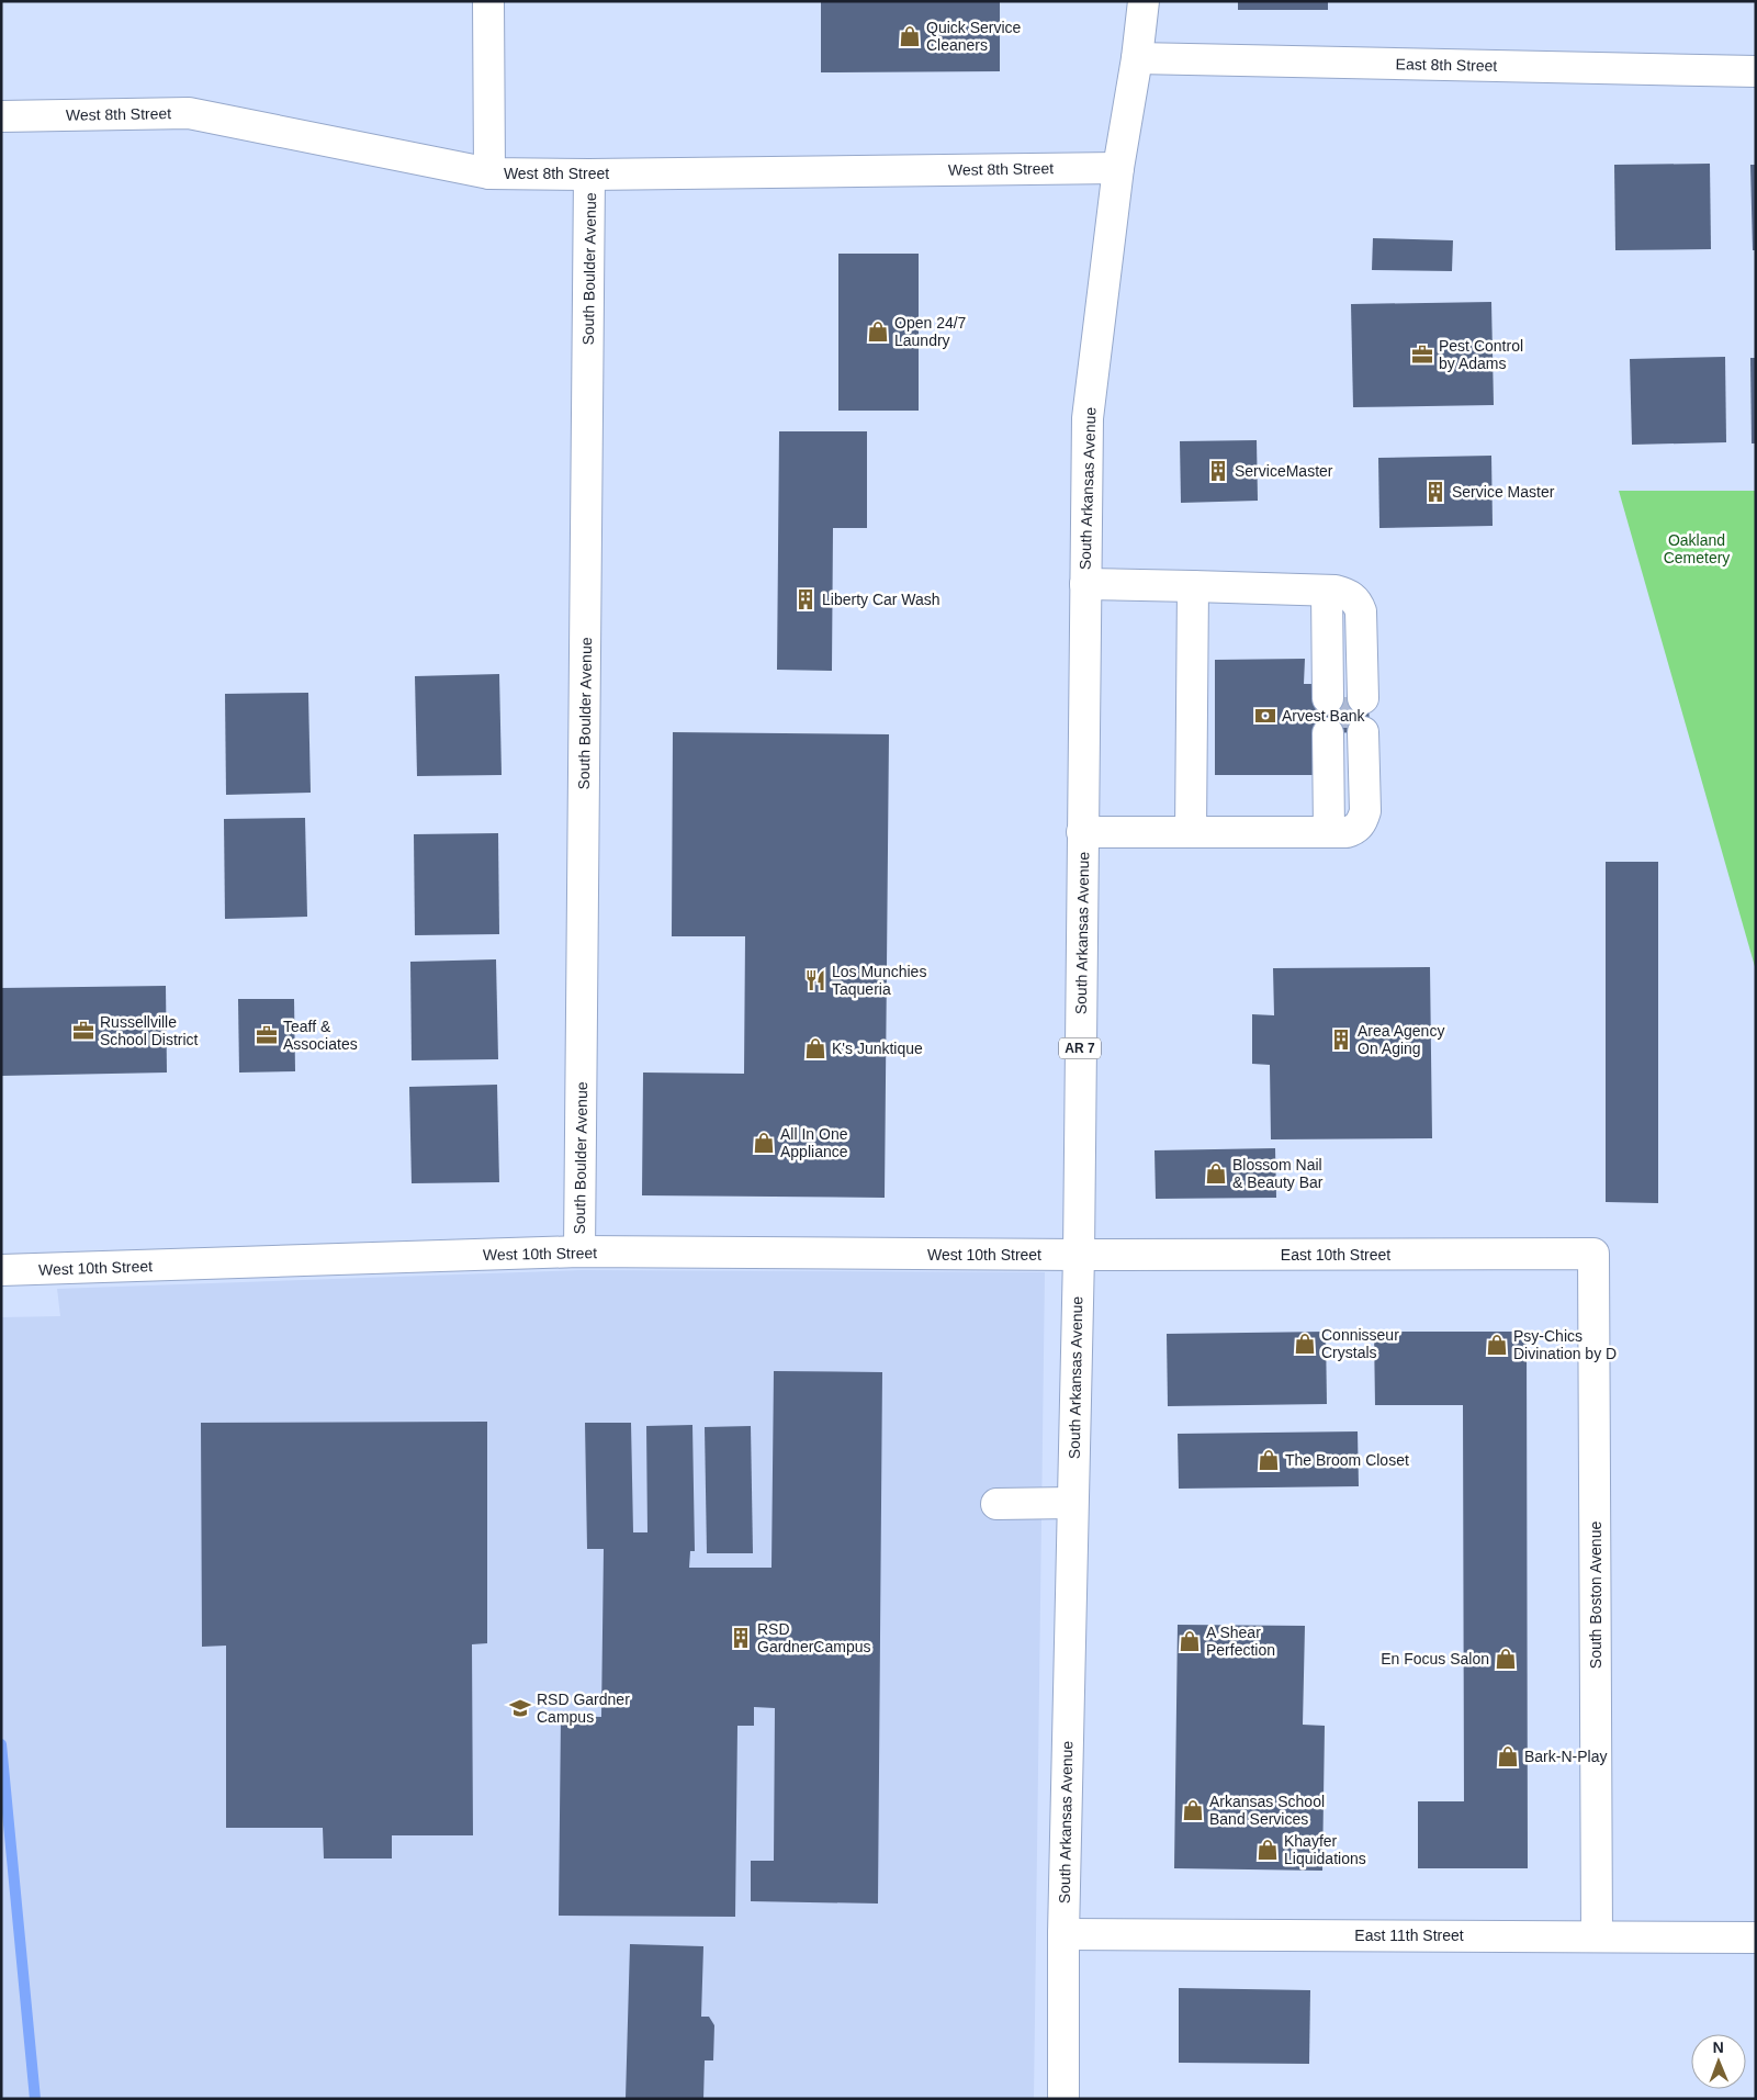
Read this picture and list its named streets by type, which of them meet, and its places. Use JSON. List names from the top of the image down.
{
  "streets": {
    "main road": [
      "East 8th Street",
      "West 8th Street",
      "South Boulder Avenue",
      "South Arkansas Avenue",
      "AR 7",
      "West 10th Street",
      "East 10th Street",
      "South Boston Avenue",
      "East 11th Street"
    ]
  },
  "crossings": [
    ["East 8th Street", "South Arkansas Avenue"],
    ["West 8th Street", "South Boulder Avenue"],
    ["West 8th Street", "South Arkansas Avenue"],
    ["South Boulder Avenue", "West 10th Street"],
    ["South Arkansas Avenue", "West 10th Street"],
    ["South Arkansas Avenue", "East 10th Street"],
    ["South Arkansas Avenue", "East 11th Street"],
    ["West 10th Street", "East 10th Street"],
    ["East 10th Street", "South Boston Avenue"],
    ["South Boston Avenue", "East 11th Street"]
  ],
  "parks": ["Oakland Cemetery"],
  "places": {
    "shop": [
      "Quick Service Cleaners",
      "Open 24/7 Laundry",
      "K's Junktique",
      "All In One Appliance",
      "Blossom Nail & Beauty Bar",
      "Connisseur Crystals",
      "Psy-Chics Divination by D",
      "The Broom Closet",
      "A Shear Perfection",
      "En Focus Salon",
      "Bark-N-Play",
      "Arkansas School Band Services",
      "Khayfer Liquidations"
    ],
    "office": ["Pest Control by Adams", "Russellville School District", "Teaff & Associates"],
    "building": [
      "ServiceMaster",
      "Service Master",
      "Liberty Car Wash",
      "Area Agency On Aging",
      "RSD GardnerCampus"
    ],
    "bank": ["Arvest Bank"],
    "restaurant": ["Los Munchies Taqueria"],
    "school or university": ["RSD Gardner Campus"]
  },
  "north": "top"
}
